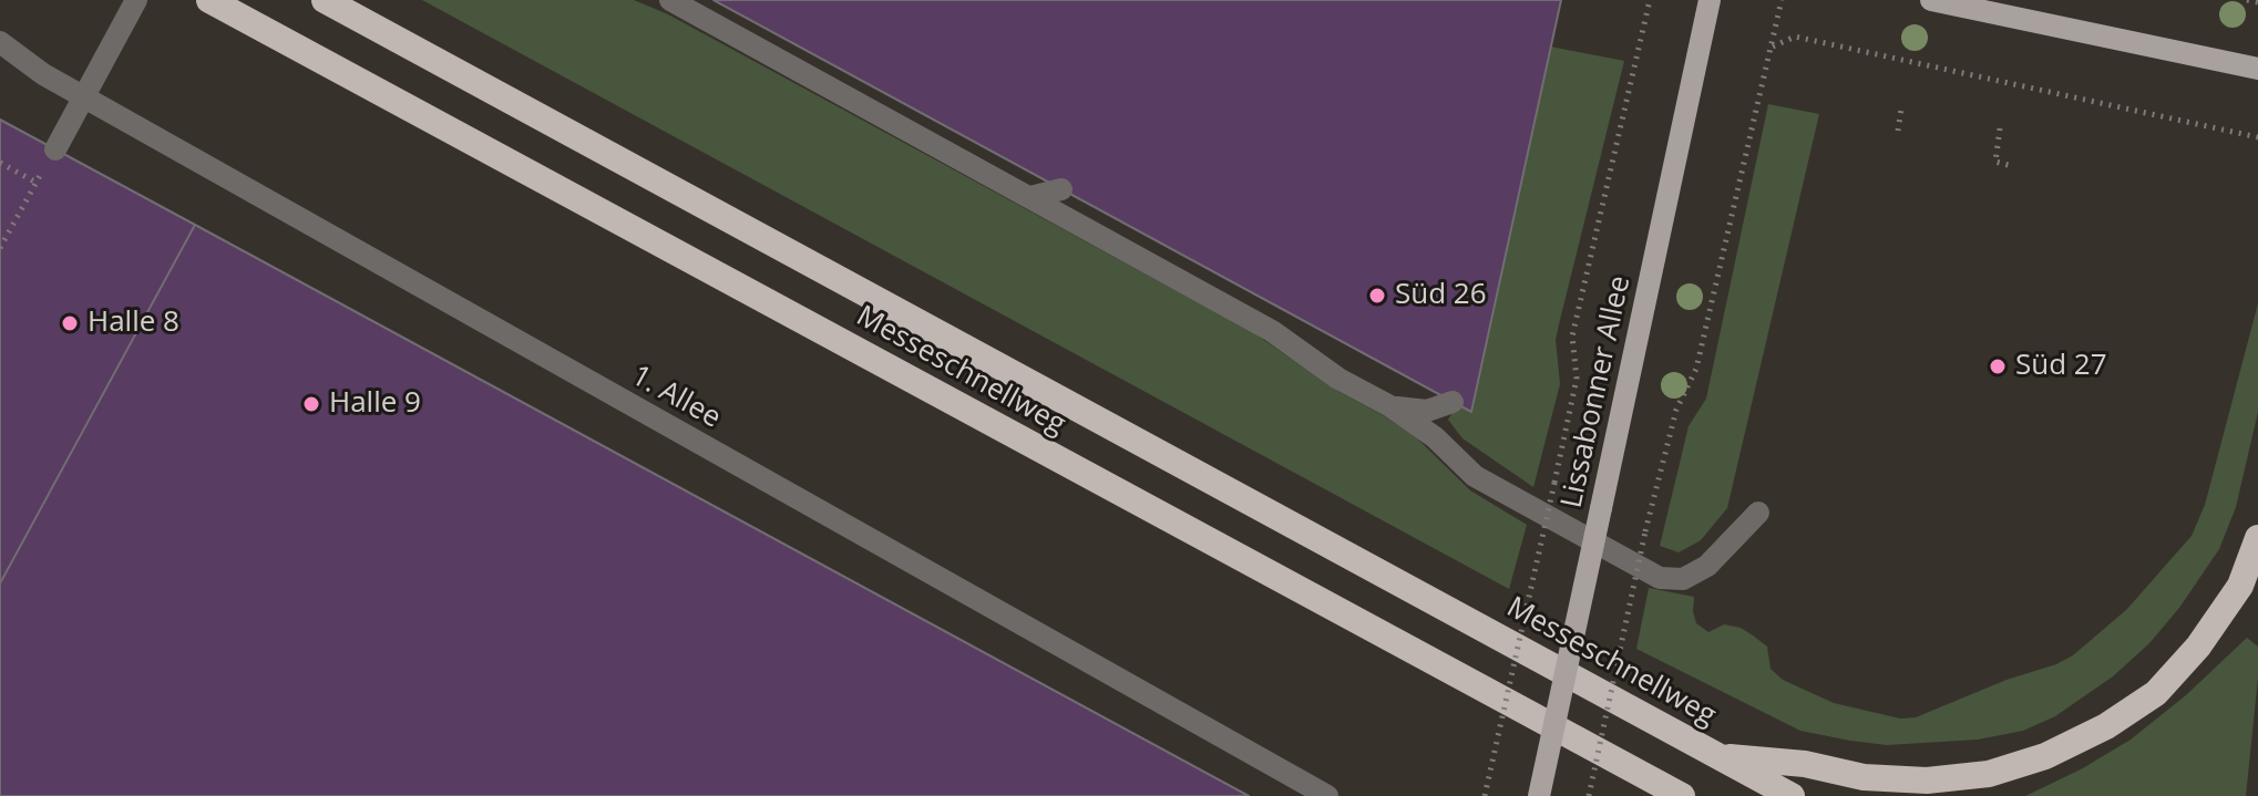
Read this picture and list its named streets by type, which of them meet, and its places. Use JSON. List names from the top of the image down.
{
  "streets": {
    "highway": ["Messeschnellweg"],
    "main road": ["Lissabonner Allee"],
    "street": ["1. Allee"]
  },
  "places": [
    "Süd 26",
    "Halle 8",
    "Süd 27",
    "Halle 9"
  ]
}
